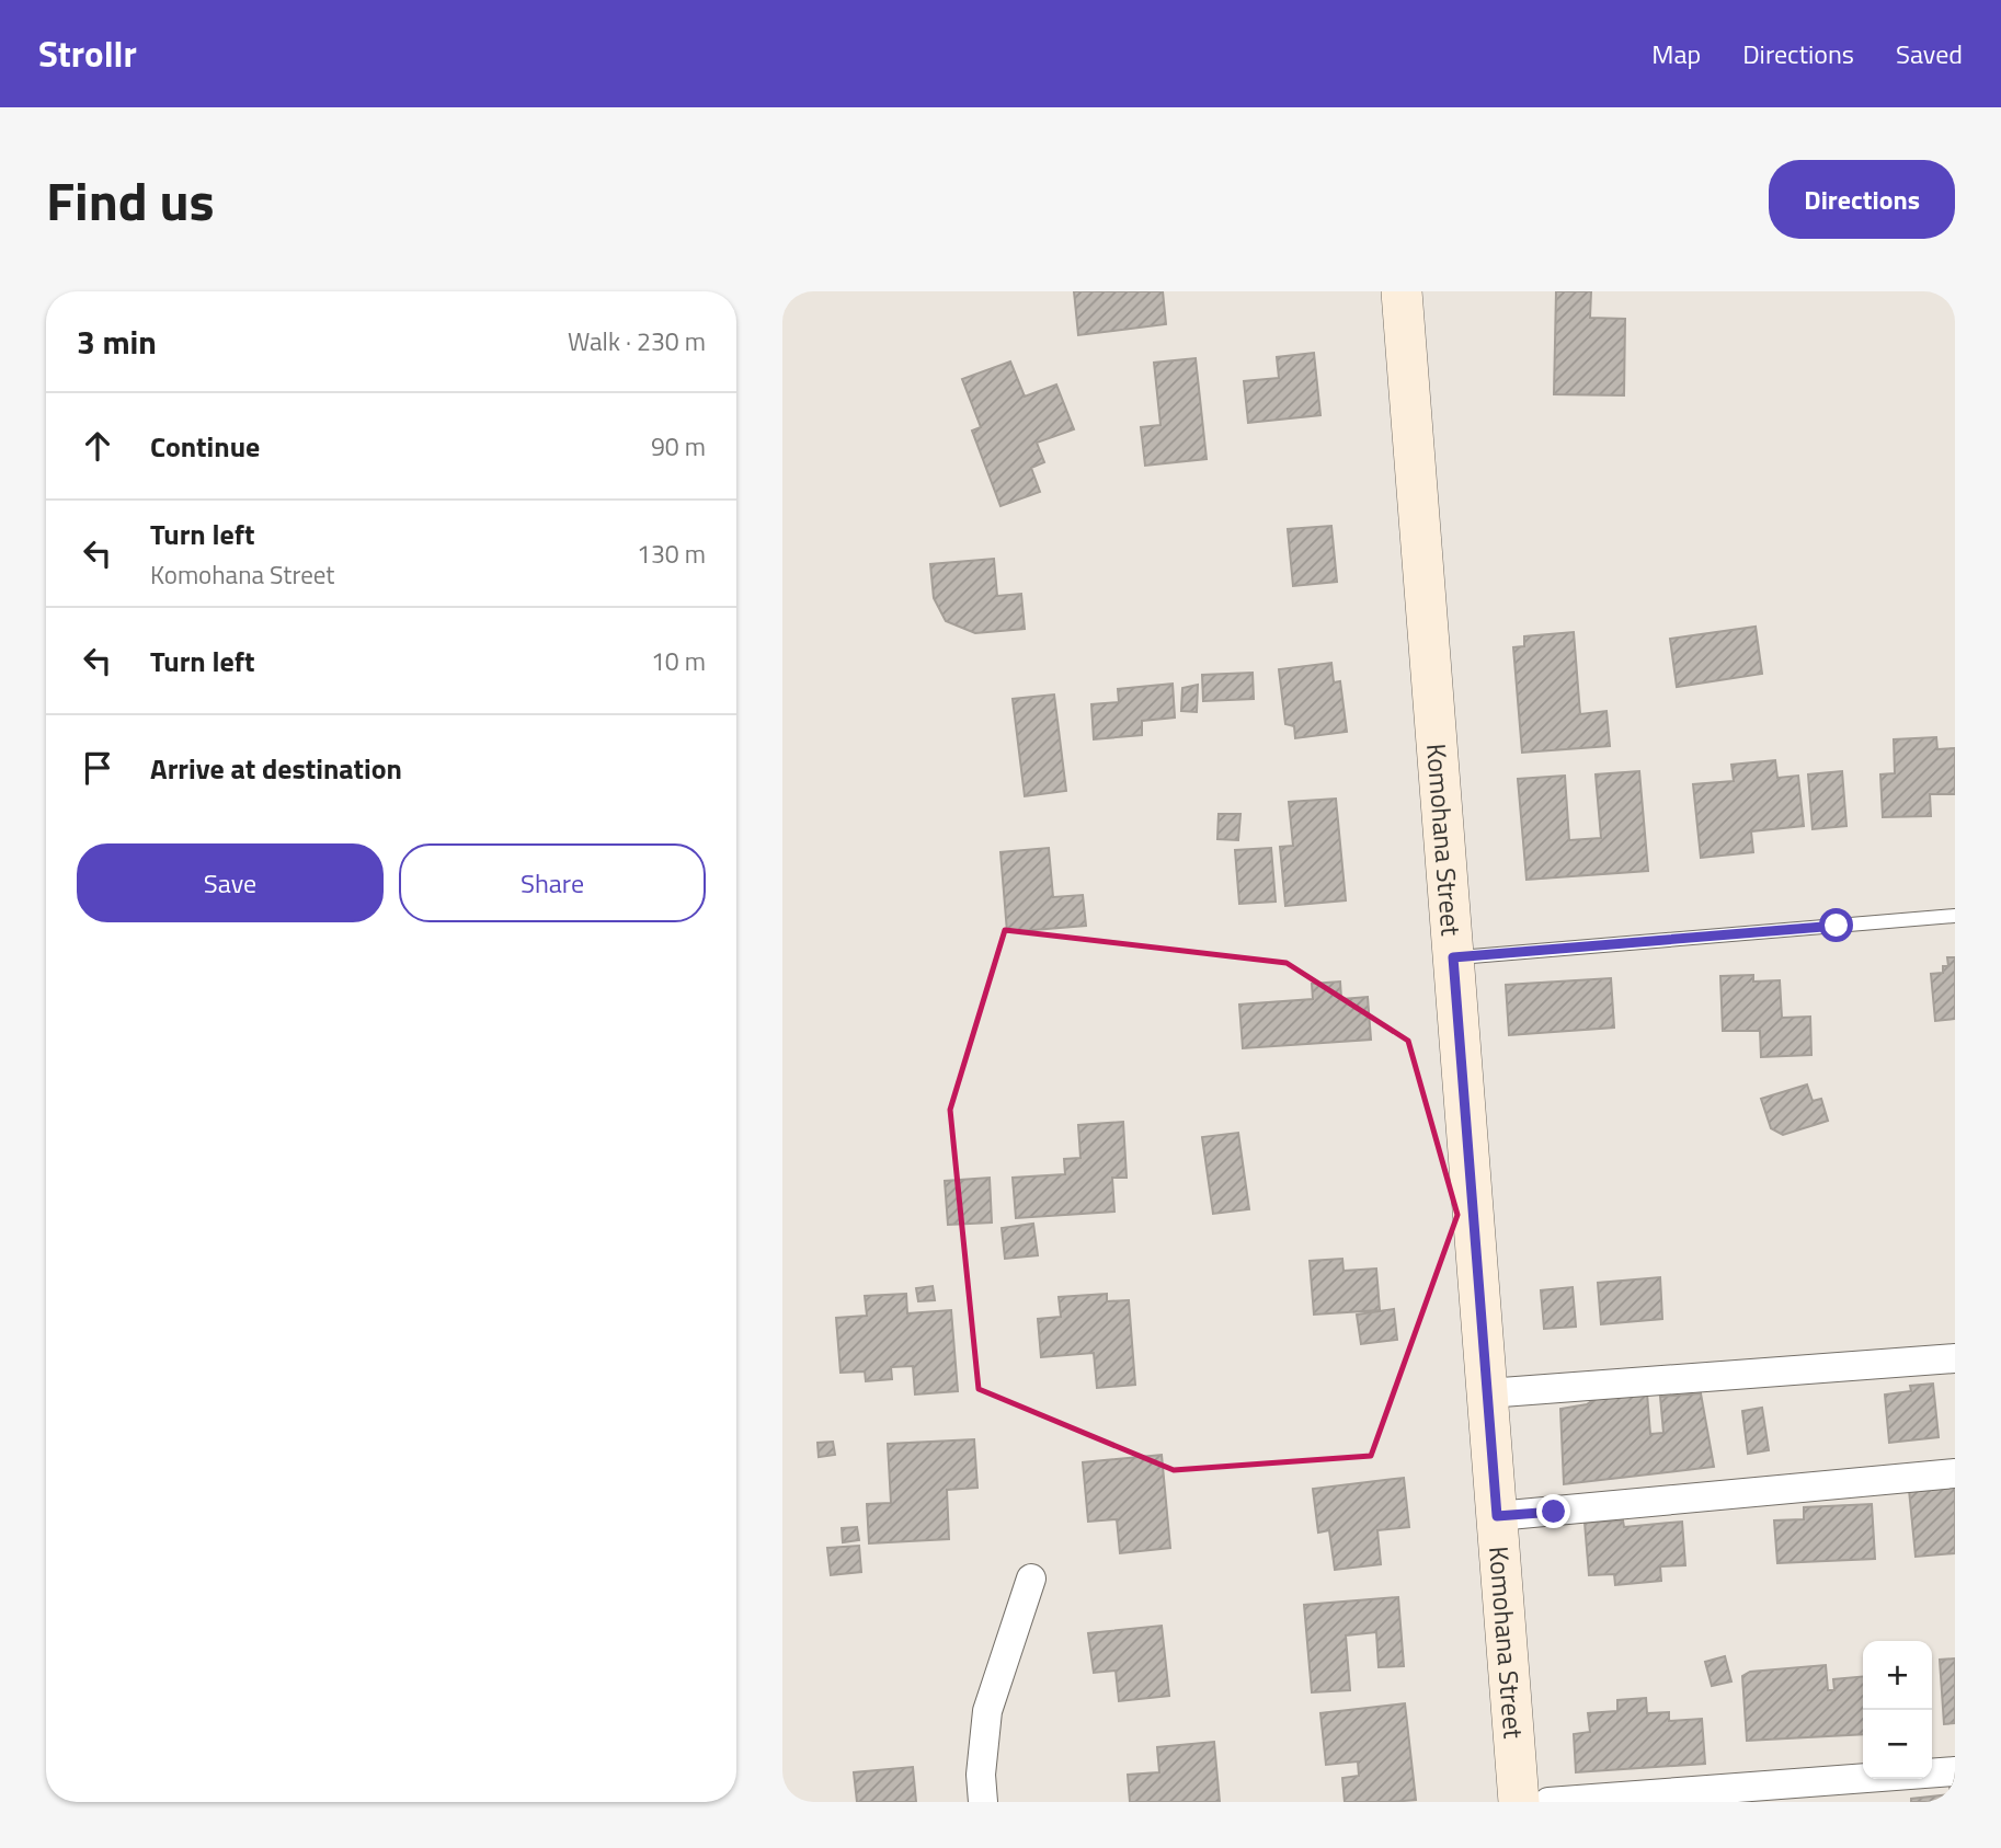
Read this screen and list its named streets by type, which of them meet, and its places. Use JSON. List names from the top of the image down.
{
  "streets": {
    "street": ["Komohana Street"]
  },
  "page": {
    "header": "Strollr",
    "nav": ["Map", "Directions", "Saved"],
    "title": "Find us",
    "buttons": [
      "Directions",
      ["Save", "Share"]
    ],
    "heading": ["3 min", "Walk · 230 m"],
    "list": [
      ["Continue", "90 m"],
      ["Turn left", "Komohana Street", "130 m"],
      ["Turn left", "10 m"],
      "Arrive at destination"
    ],
    "map_buttons": ["+", "−"]
  }
}
